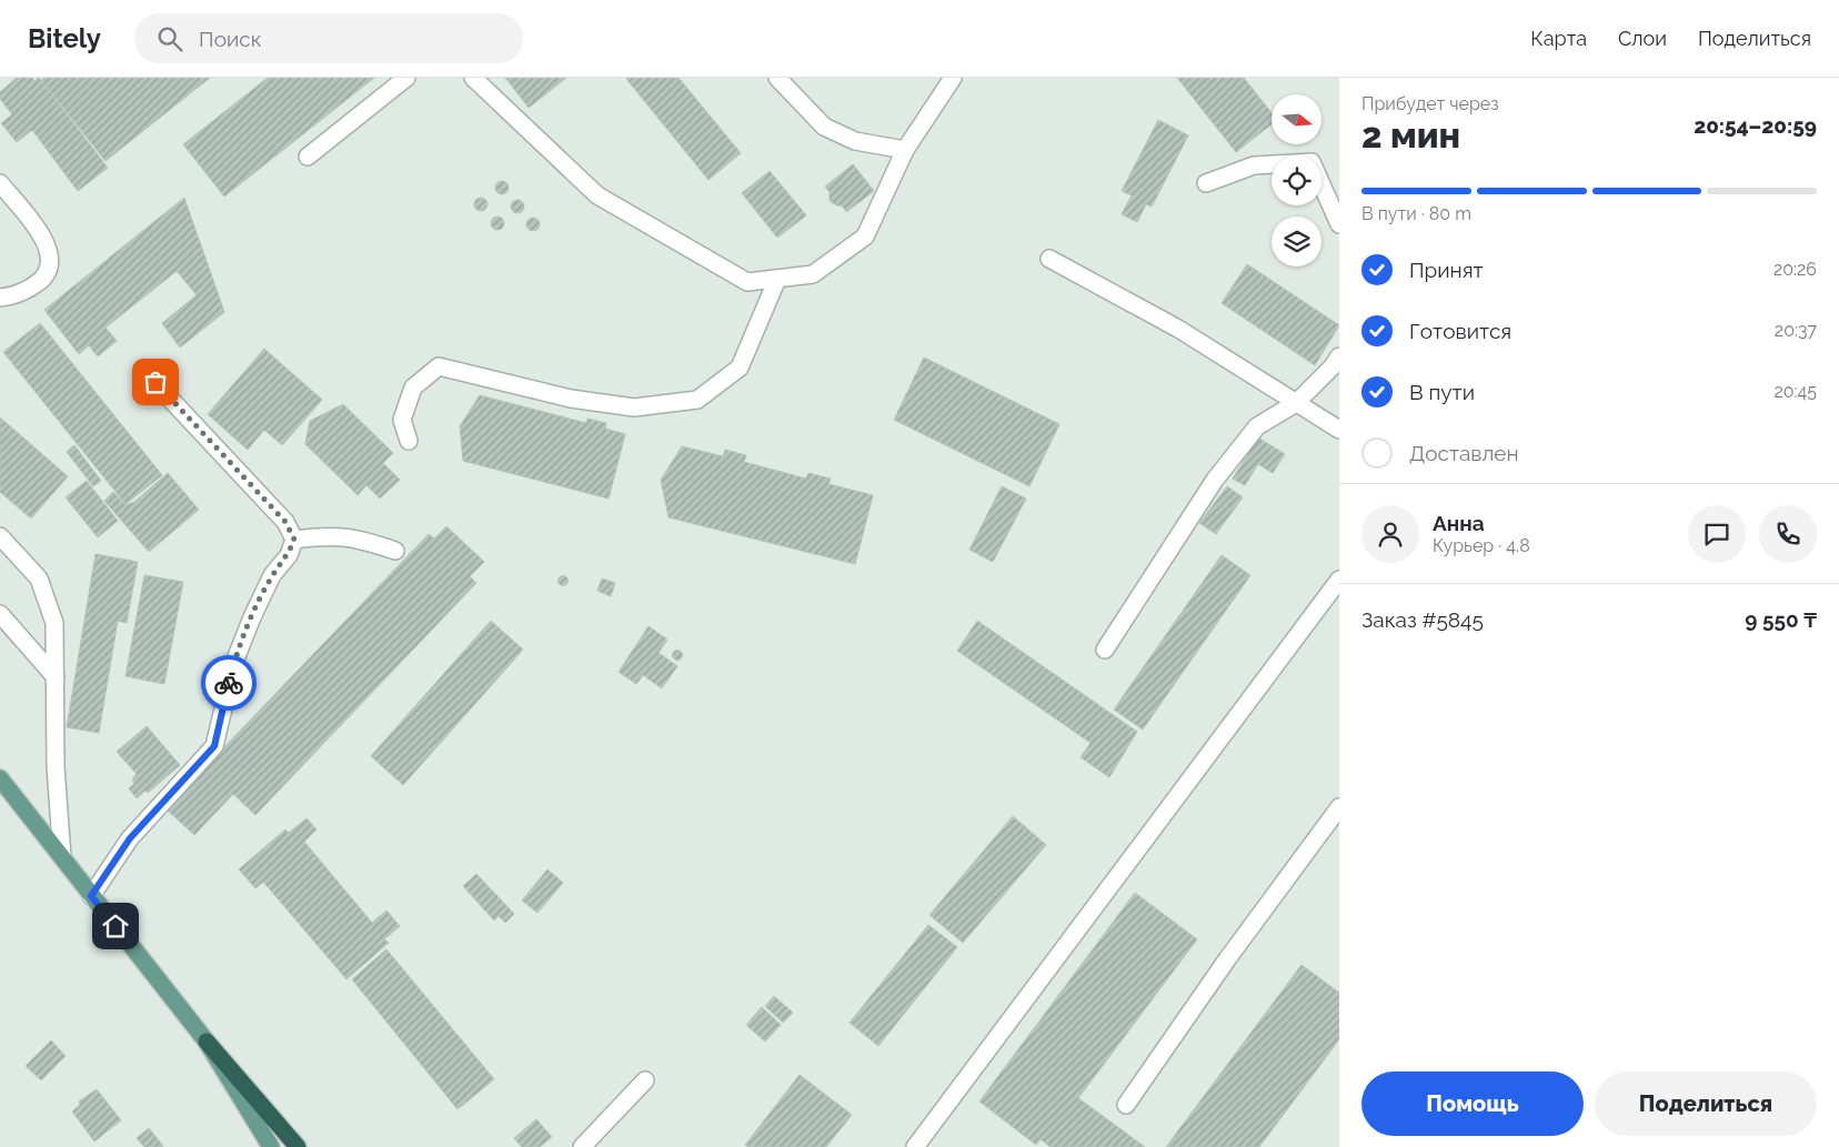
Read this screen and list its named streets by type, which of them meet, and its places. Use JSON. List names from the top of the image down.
{
  "north": "right",
  "page": {
    "header": "Bitely",
    "search": "Поиск",
    "nav": ["Карта", "Слои", "Поделиться"],
    "heading": ["2 мин", "Прибудет через", "20:54–20:59"],
    "panel": [
      "Анна",
      "Курьер · 4.8",
      "Заказ #5845",
      "9 550 ₸"
    ],
    "bar": "В пути · 80 m",
    "list": [
      ["Принят", "20:26"],
      ["Готовится", "20:37"],
      ["В пути", "20:45"],
      "Доставлен"
    ],
    "buttons": ["Помощь", "Поделиться"]
  }
}
